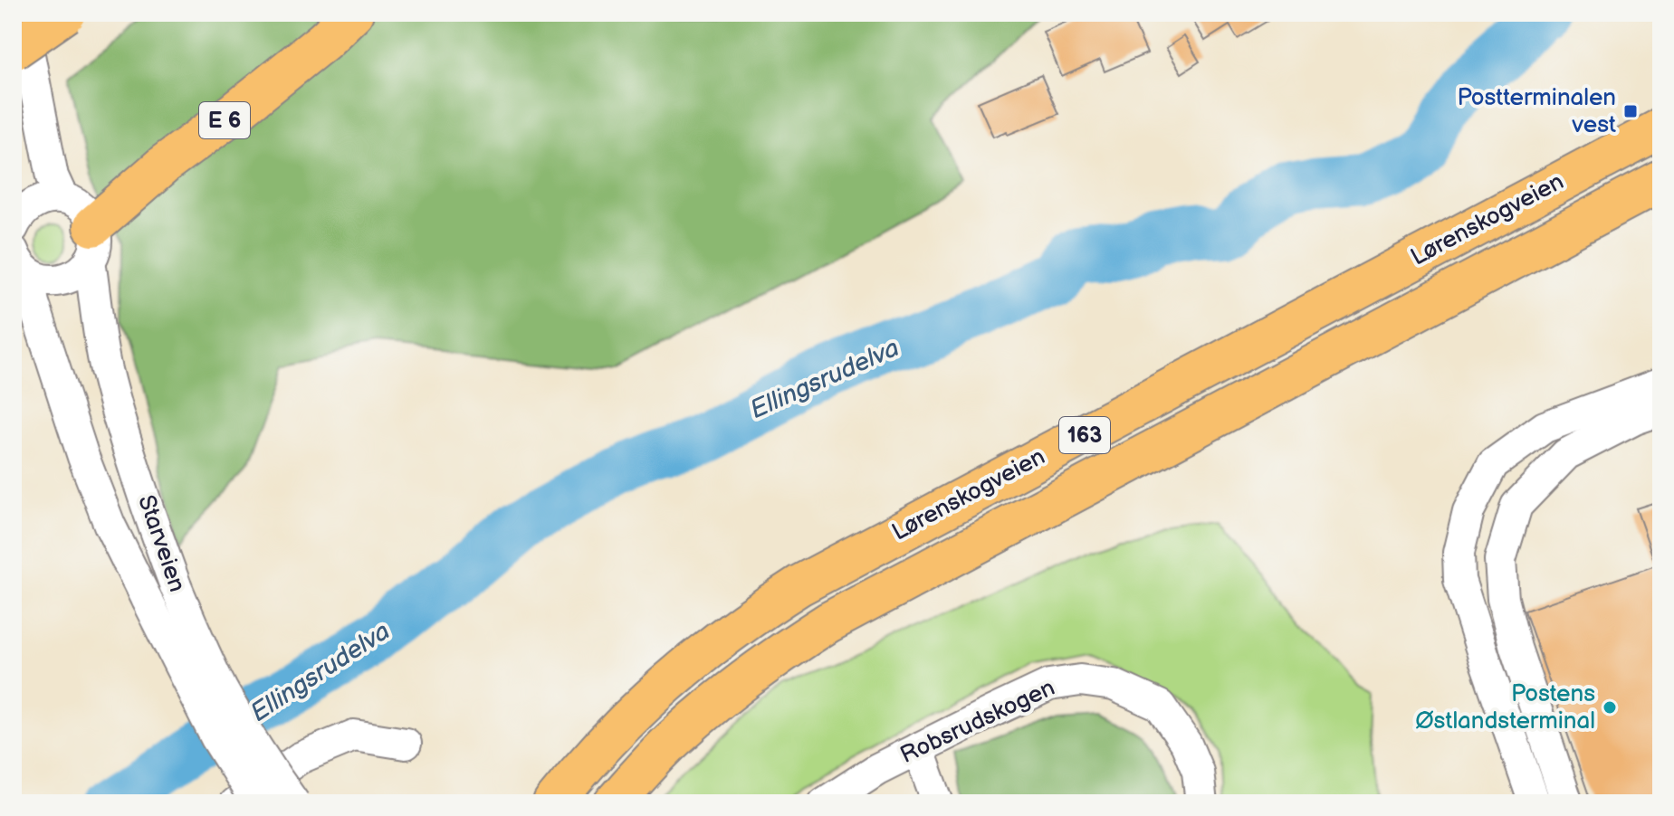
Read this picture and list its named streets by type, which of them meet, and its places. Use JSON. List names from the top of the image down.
{
  "streets": {
    "highway": ["E 6", "Lørenskogveien", "163"],
    "street": ["Starveien", "Robsrudskogen"]
  },
  "crossings": [
    ["E 6", "Starveien"]
  ],
  "water": ["Ellingsrudelva"],
  "places": {
    "transit": ["Postterminalen vest"],
    "other": ["Postens Østlandsterminal"]
  }
}
